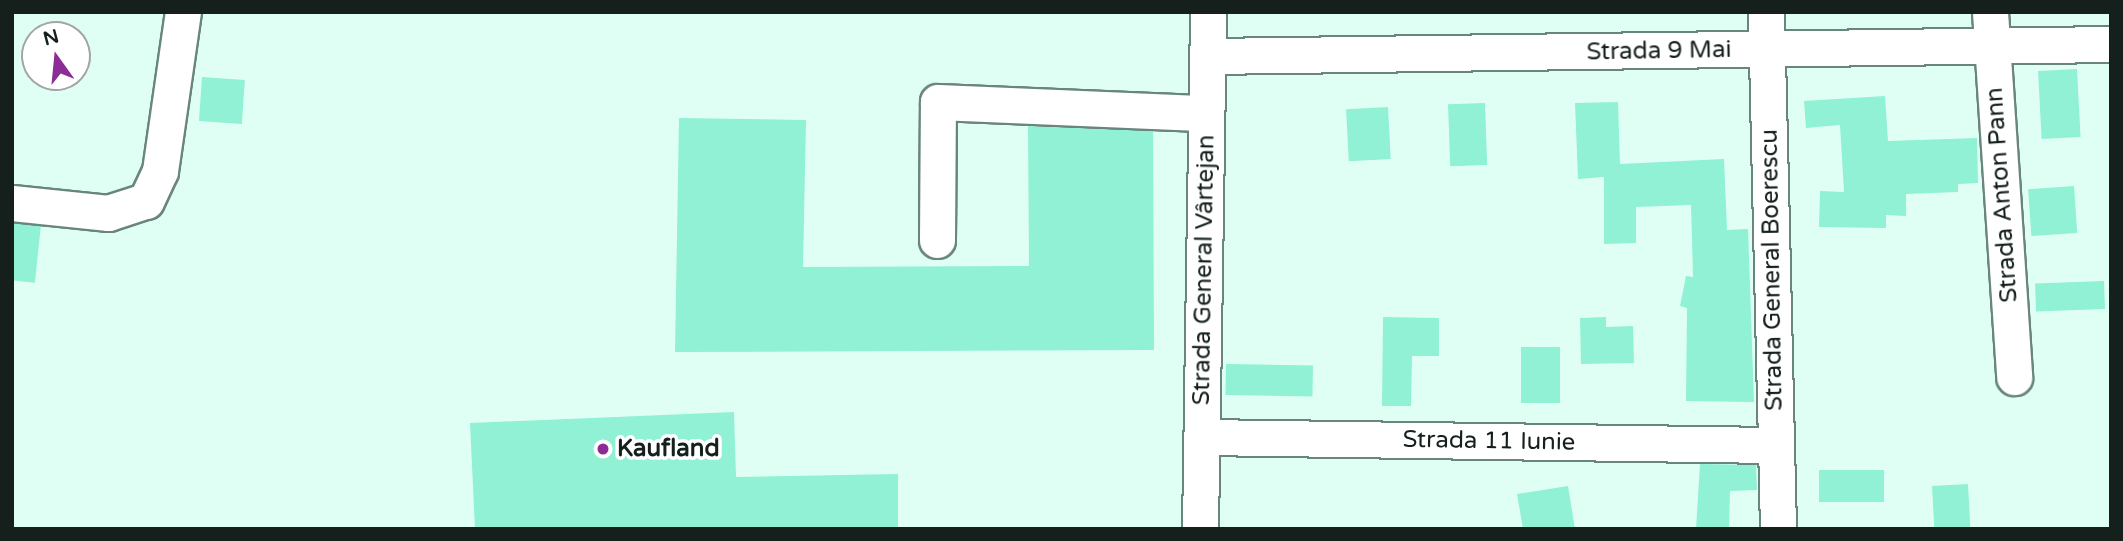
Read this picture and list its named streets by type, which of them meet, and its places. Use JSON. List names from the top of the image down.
{
  "streets": {
    "street": [
      "Strada 9 Mai",
      "Strada Anton Pann",
      "Strada General Vârtejan",
      "Strada General Boerescu",
      "Strada 11 Iunie"
    ]
  },
  "crossings": [
    ["Strada 9 Mai", "Strada Anton Pann"],
    ["Strada 9 Mai", "Strada General Vârtejan"],
    ["Strada 9 Mai", "Strada General Boerescu"],
    ["Strada General Vârtejan", "Strada 11 Iunie"],
    ["Strada General Boerescu", "Strada 11 Iunie"]
  ],
  "places": ["Kaufland"],
  "north": "top"
}
